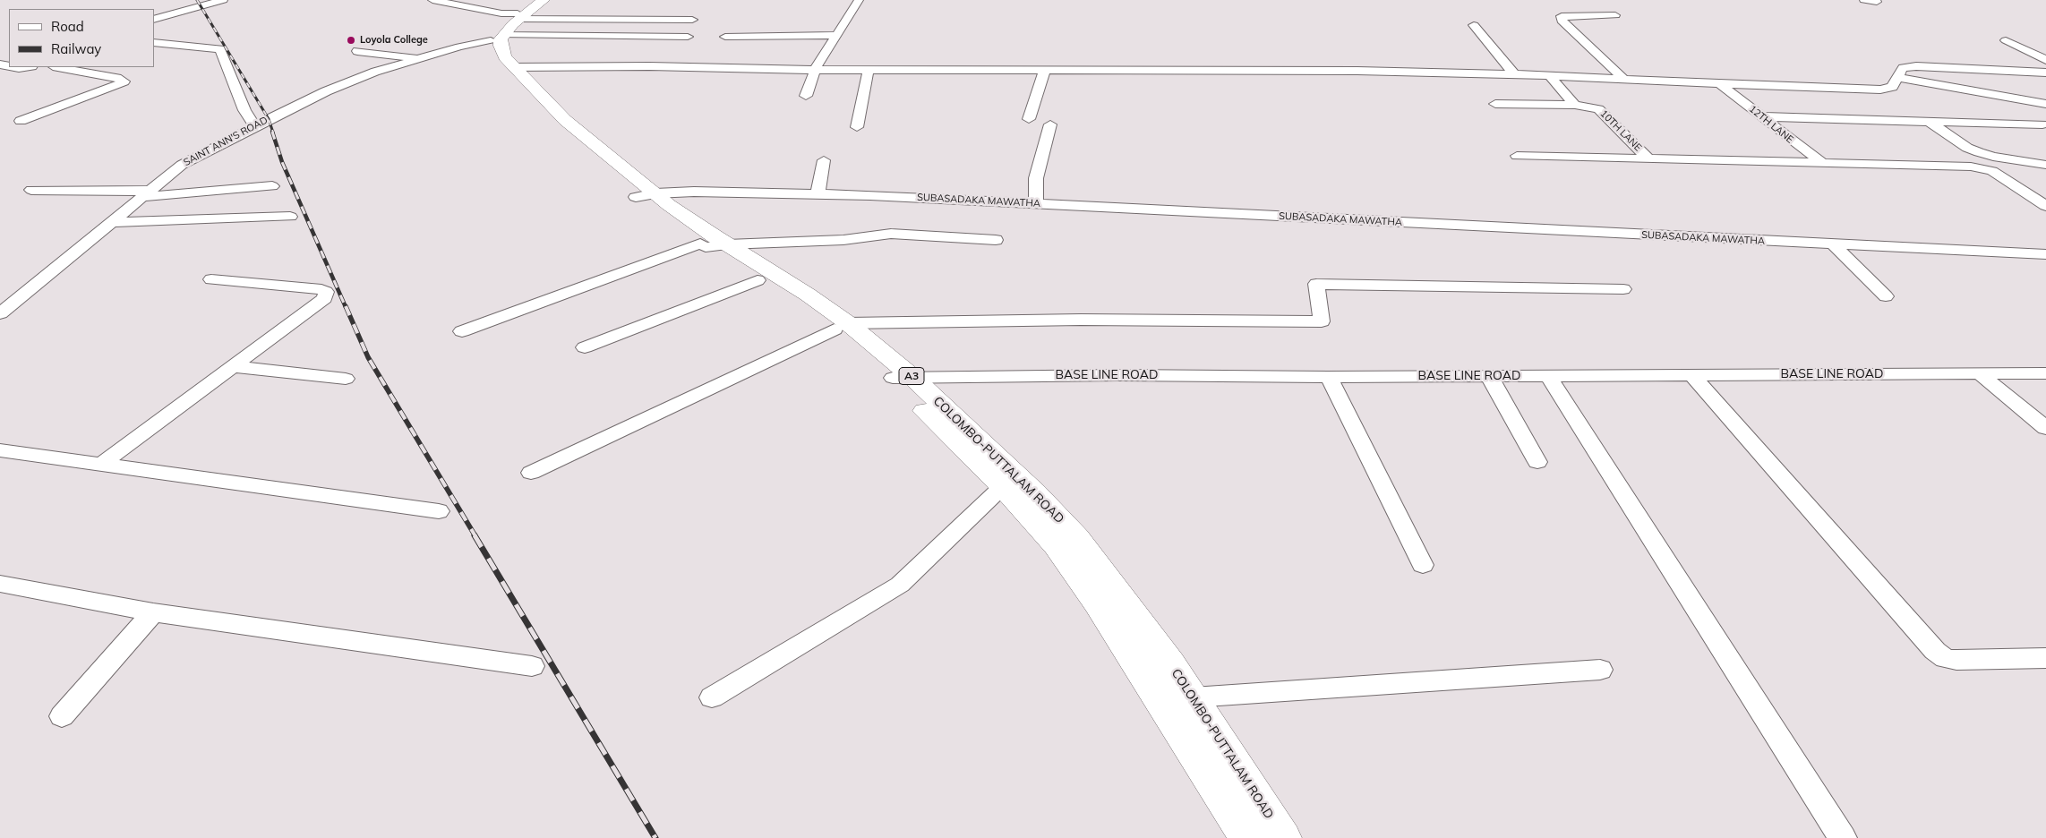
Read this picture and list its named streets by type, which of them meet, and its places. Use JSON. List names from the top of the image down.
{
  "streets": {
    "highway": ["A3", "COLOMBO-PUTTALAM ROAD"],
    "street": [
      "12TH LANE",
      "10TH LANE",
      "SAINT ANN'S ROAD",
      "SUBASADAKA MAWATHA",
      "BASE LINE ROAD"
    ]
  },
  "crossings": [
    ["SAINT ANN'S ROAD", "COLOMBO-PUTTALAM ROAD"],
    ["SUBASADAKA MAWATHA", "COLOMBO-PUTTALAM ROAD"],
    ["BASE LINE ROAD", "COLOMBO-PUTTALAM ROAD"]
  ],
  "places": ["Loyola College"],
  "legend": ["Road", "Railway"]
}
